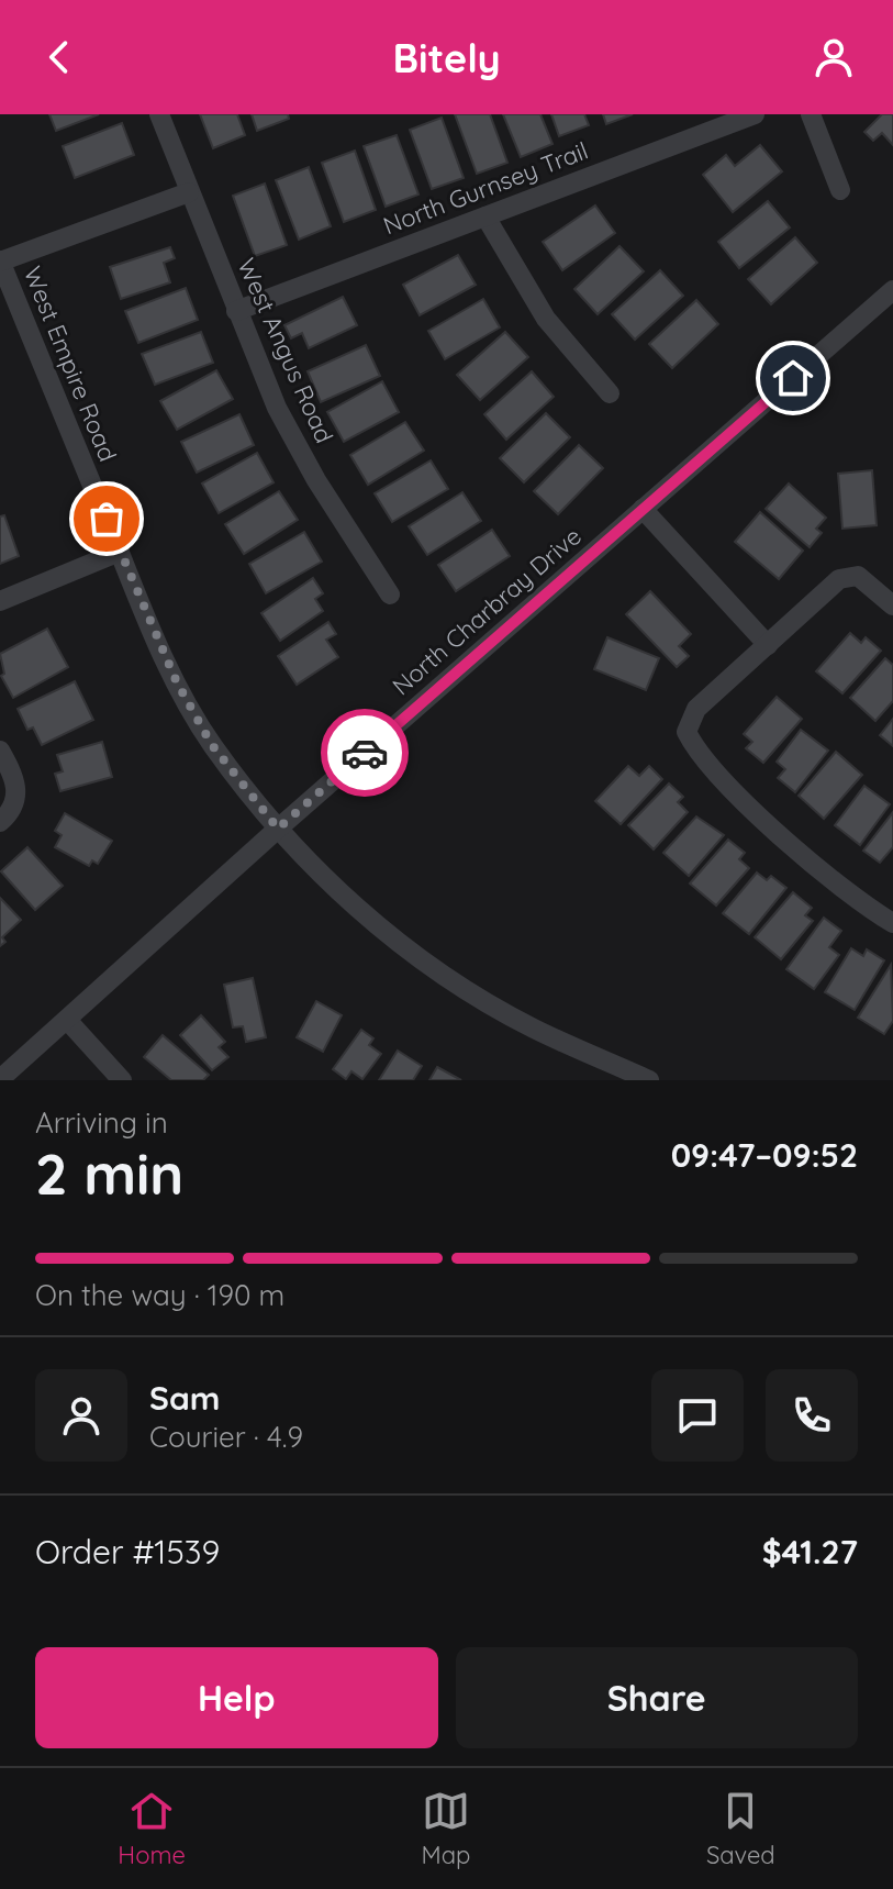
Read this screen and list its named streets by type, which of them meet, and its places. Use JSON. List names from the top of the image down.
{
  "streets": {
    "street": [
      "North Gurnsey Trail",
      "West Angus Road",
      "West Empire Road",
      "North Charbray Drive"
    ]
  },
  "crossings": [
    ["North Gurnsey Trail", "West Angus Road"],
    ["West Empire Road", "North Charbray Drive"]
  ],
  "page": {
    "header": "Bitely",
    "heading": ["2 min", "Arriving in", "09:47–09:52"],
    "panel": [
      "Sam",
      "Courier · 4.9",
      "Order #1539",
      "$41.27"
    ],
    "bar": "On the way · 190 m",
    "buttons": ["Help", "Share"],
    "tabs": ["Home", "Map", "Saved"]
  }
}
